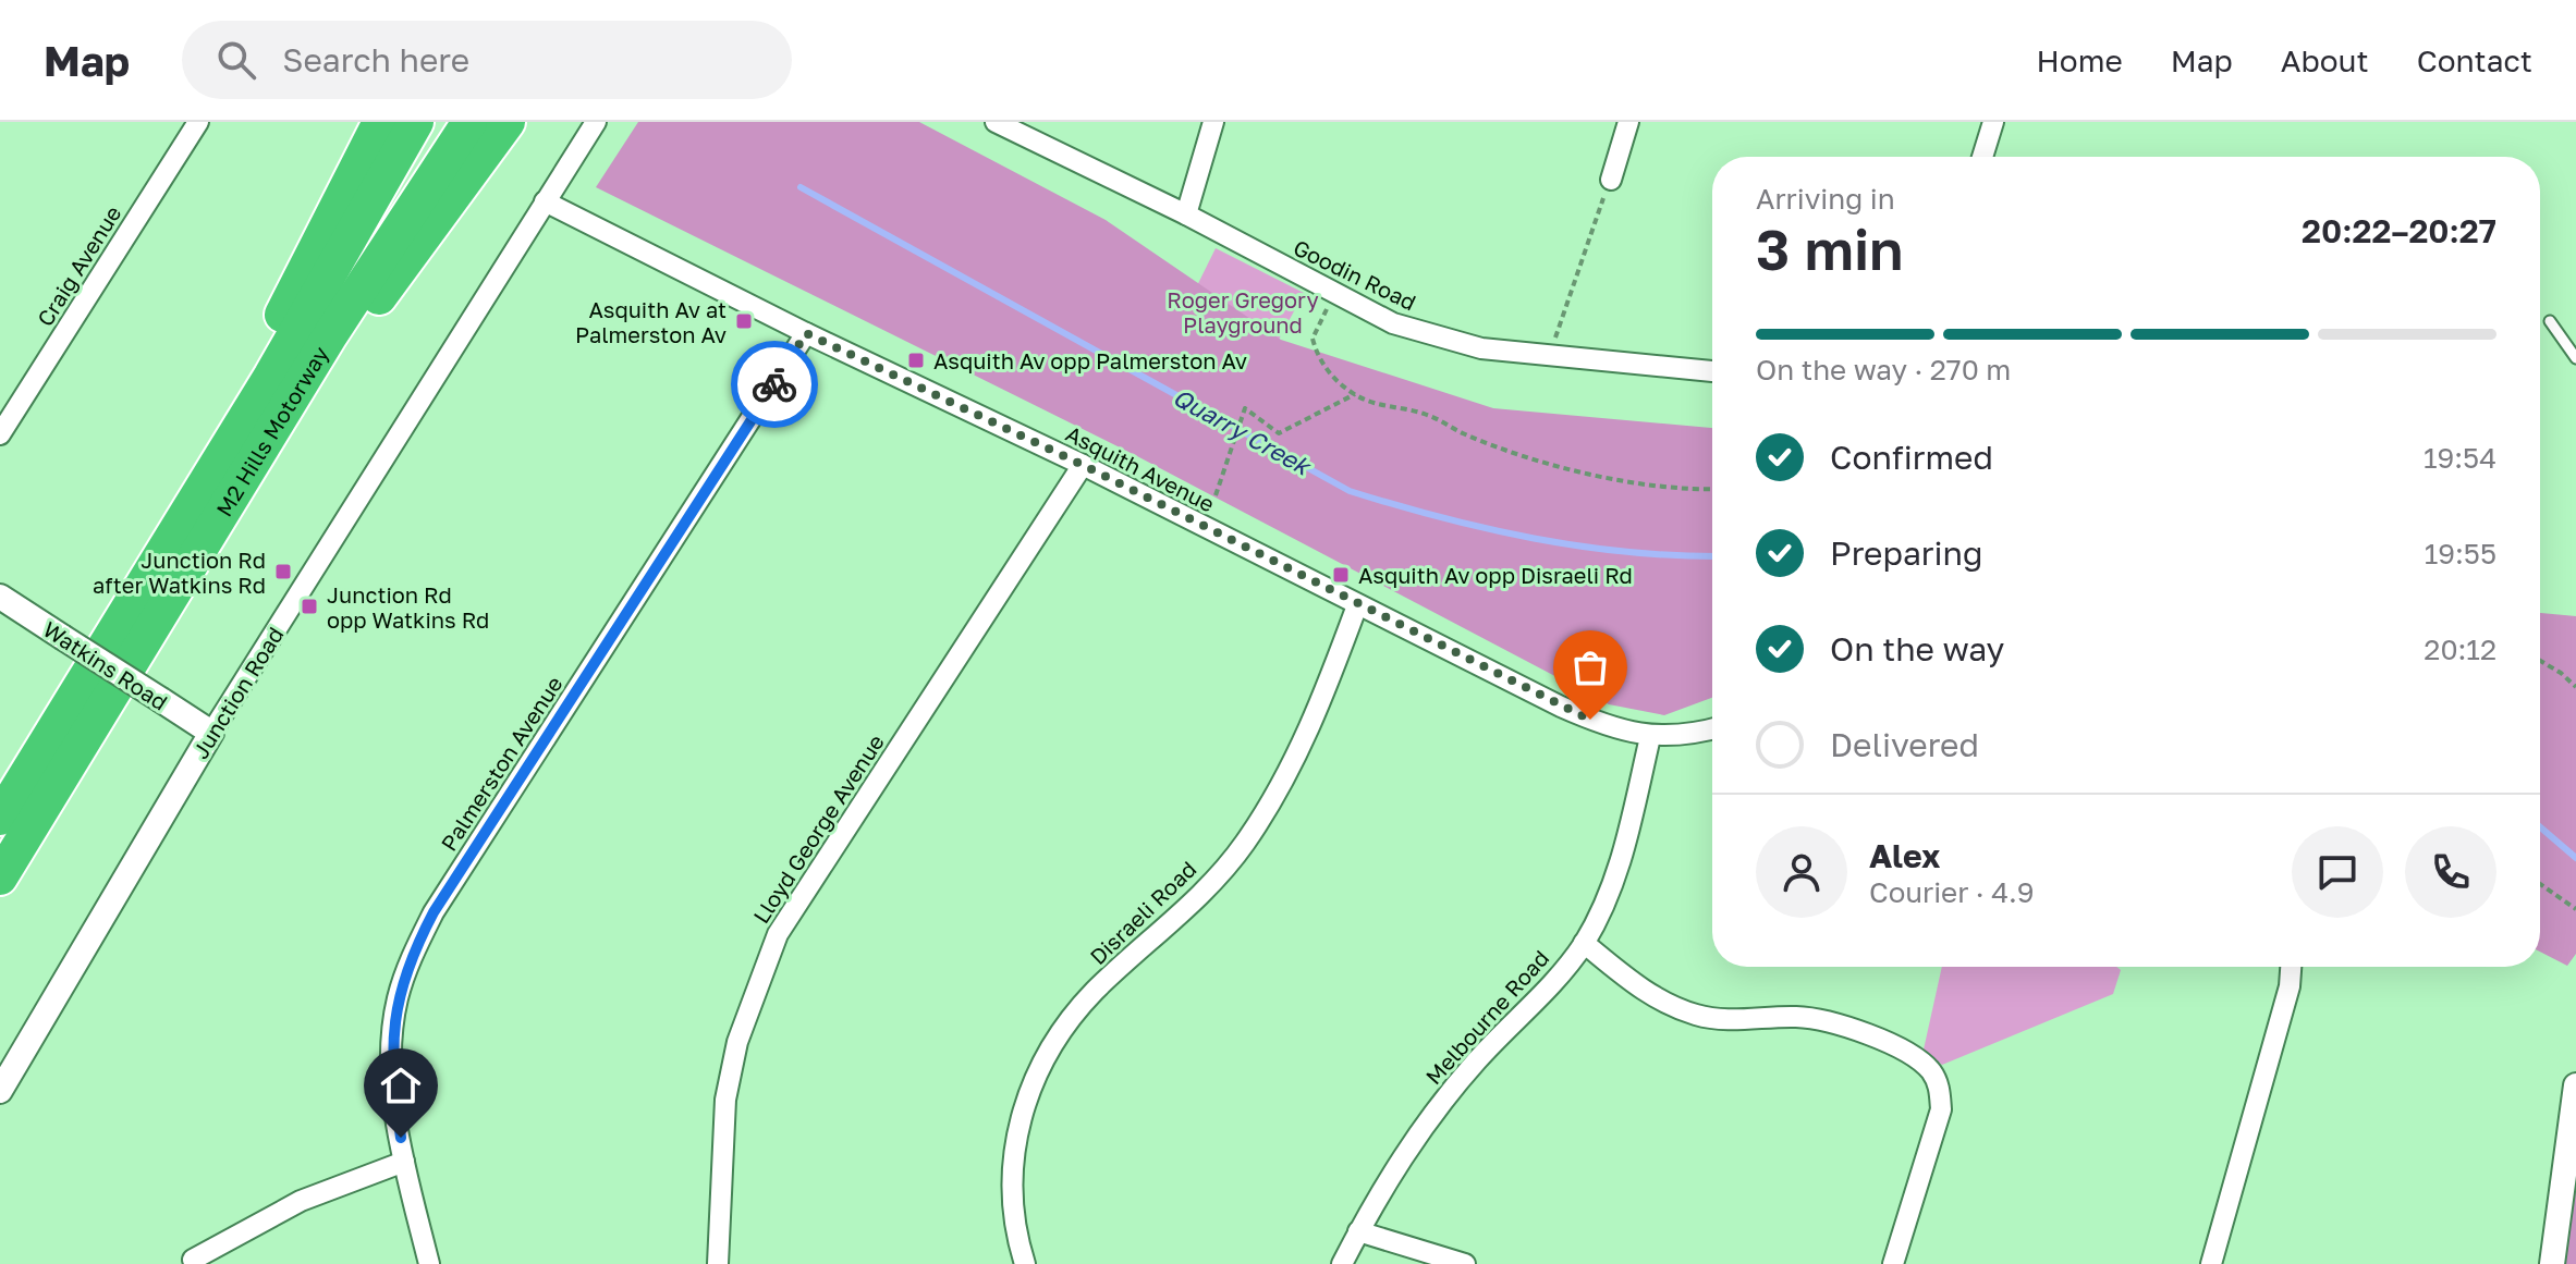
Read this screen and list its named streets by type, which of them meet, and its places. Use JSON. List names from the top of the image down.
{
  "streets": {
    "highway": ["M2 Hills Motorway"],
    "street": [
      "Craig Avenue",
      "Goodin Road",
      "Asquith Avenue",
      "Watkins Road",
      "Junction Road",
      "Palmerston Avenue",
      "Lloyd George Avenue",
      "Disraeli Road",
      "Melbourne Road"
    ]
  },
  "crossings": [
    ["Asquith Avenue", "Junction Road"],
    ["Asquith Avenue", "Palmerston Avenue"],
    ["Asquith Avenue", "Lloyd George Avenue"],
    ["Asquith Avenue", "Disraeli Road"],
    ["Asquith Avenue", "Melbourne Road"],
    ["Watkins Road", "Junction Road"]
  ],
  "water": ["Quarry Creek"],
  "parks": ["Roger Gregory Playground"],
  "places": {
    "transit": [
      "Asquith Av at Palmerston Av",
      "Asquith Av opp Palmerston Av",
      "Junction Rd after Watkins Rd",
      "Asquith Av opp Disraeli Rd",
      "Junction Rd opp Watkins Rd"
    ]
  },
  "page": {
    "header": "Map",
    "search": "Search here",
    "nav": [
      "Home",
      "Map",
      "About",
      "Contact"
    ],
    "heading": ["3 min", "Arriving in", "20:22–20:27"],
    "panel": ["Alex", "Courier · 4.9"],
    "bar": "On the way · 270 m",
    "list": [
      ["Confirmed", "19:54"],
      ["Preparing", "19:55"],
      ["On the way", "20:12"],
      "Delivered"
    ]
  }
}
